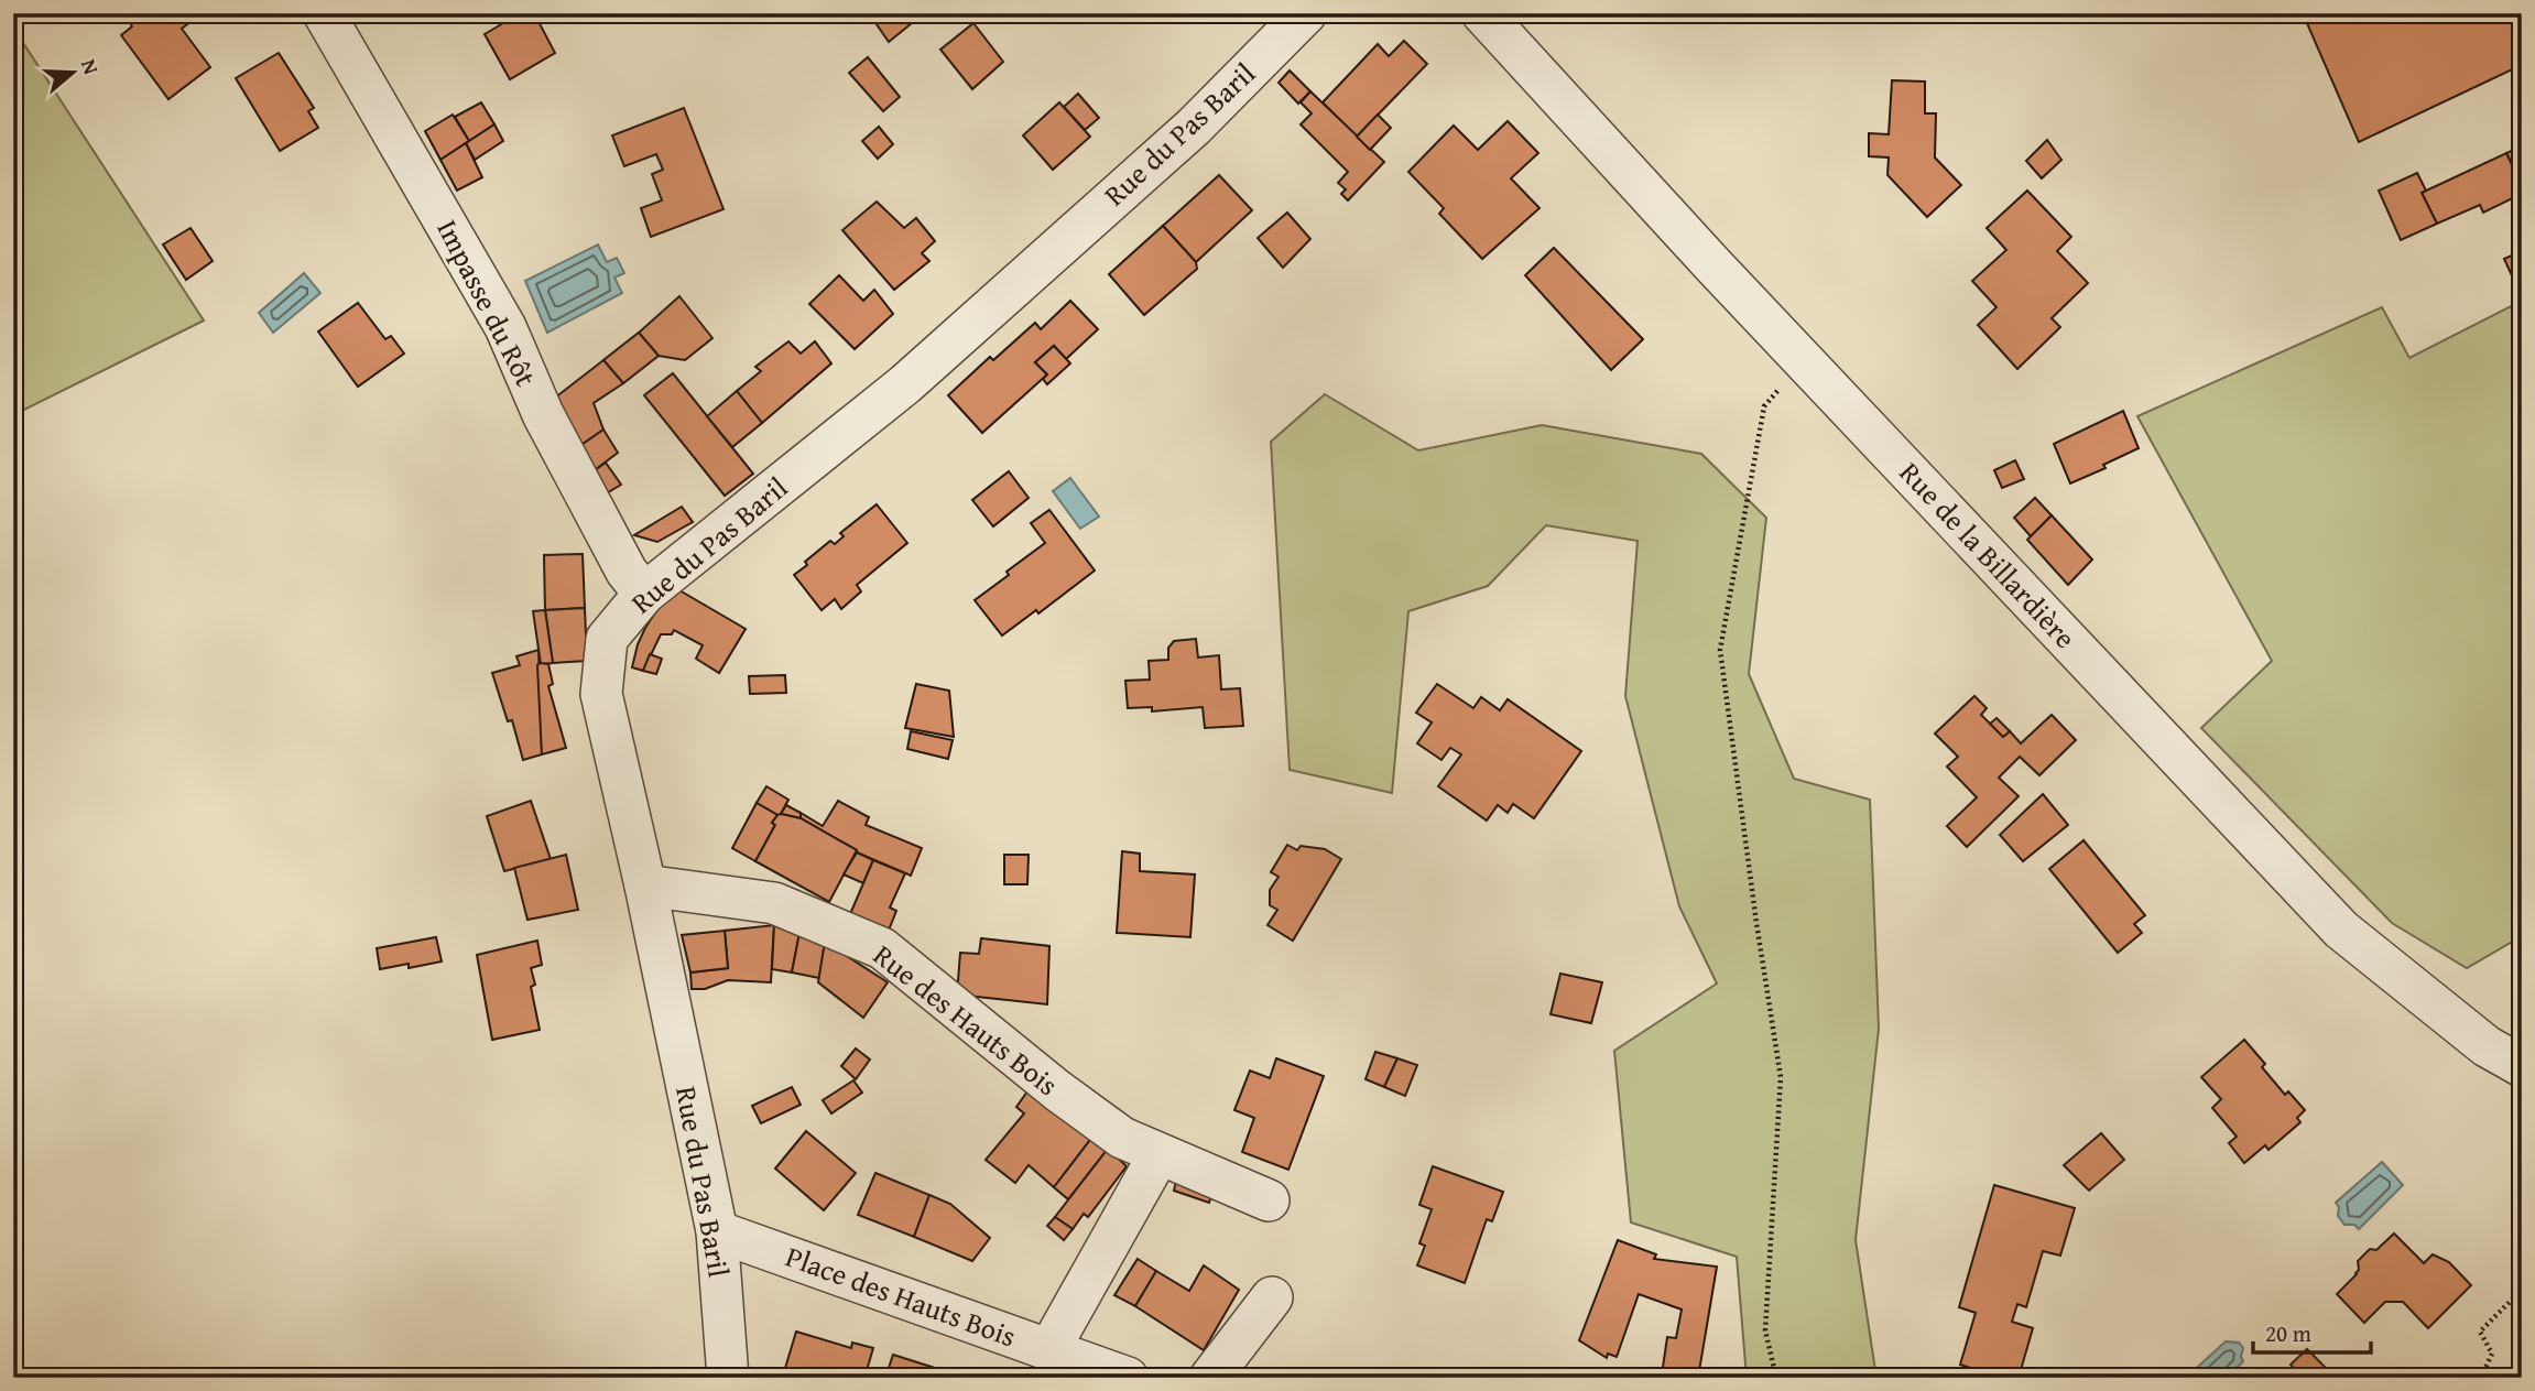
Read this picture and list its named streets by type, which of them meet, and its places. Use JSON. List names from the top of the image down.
{
  "streets": {
    "street": [
      "Rue du Pas Baril",
      "Impasse du Rôt",
      "Rue de la Billardière",
      "Rue des Hauts Bois",
      "Place des Hauts Bois"
    ]
  },
  "crossings": [
    ["Rue du Pas Baril", "Impasse du Rôt"],
    ["Rue du Pas Baril", "Rue des Hauts Bois"],
    ["Rue du Pas Baril", "Place des Hauts Bois"]
  ],
  "scale_bar": "20 m",
  "north": "right"
}
